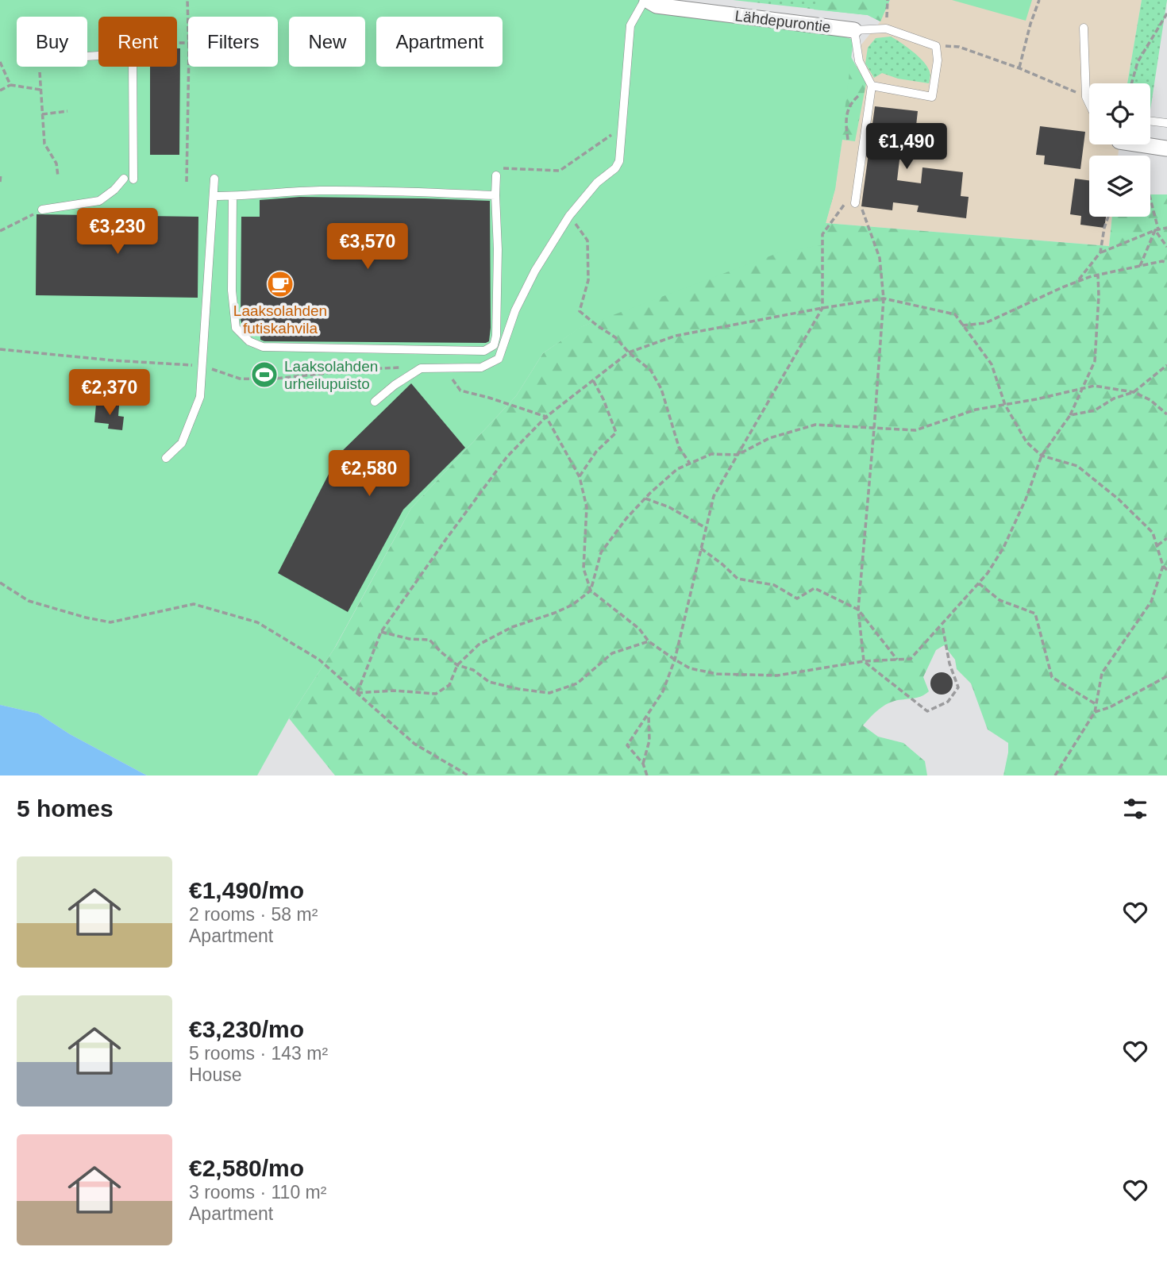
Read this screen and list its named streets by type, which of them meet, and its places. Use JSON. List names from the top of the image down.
{
  "streets": {
    "street": ["Lähdepurontie"]
  },
  "places": {
    "cafe": ["Laaksolahden futiskahvila"],
    "sports": ["Laaksolahden urheilupuisto"]
  },
  "page": {
    "chip": [
      "Buy",
      "Rent",
      "Filters",
      "New",
      "Apartment"
    ],
    "price": [
      "€1,490",
      "€3,230",
      "€3,570",
      "€2,370",
      "€2,580"
    ],
    "heading": "5 homes",
    "list": [
      {
        "name": "€1,490/mo",
        "note": "2 rooms · 58 m² · Apartment"
      },
      {
        "name": "€3,230/mo",
        "note": "5 rooms · 143 m² · House"
      },
      {
        "name": "€2,580/mo",
        "note": "3 rooms · 110 m² · Apartment"
      }
    ]
  }
}
